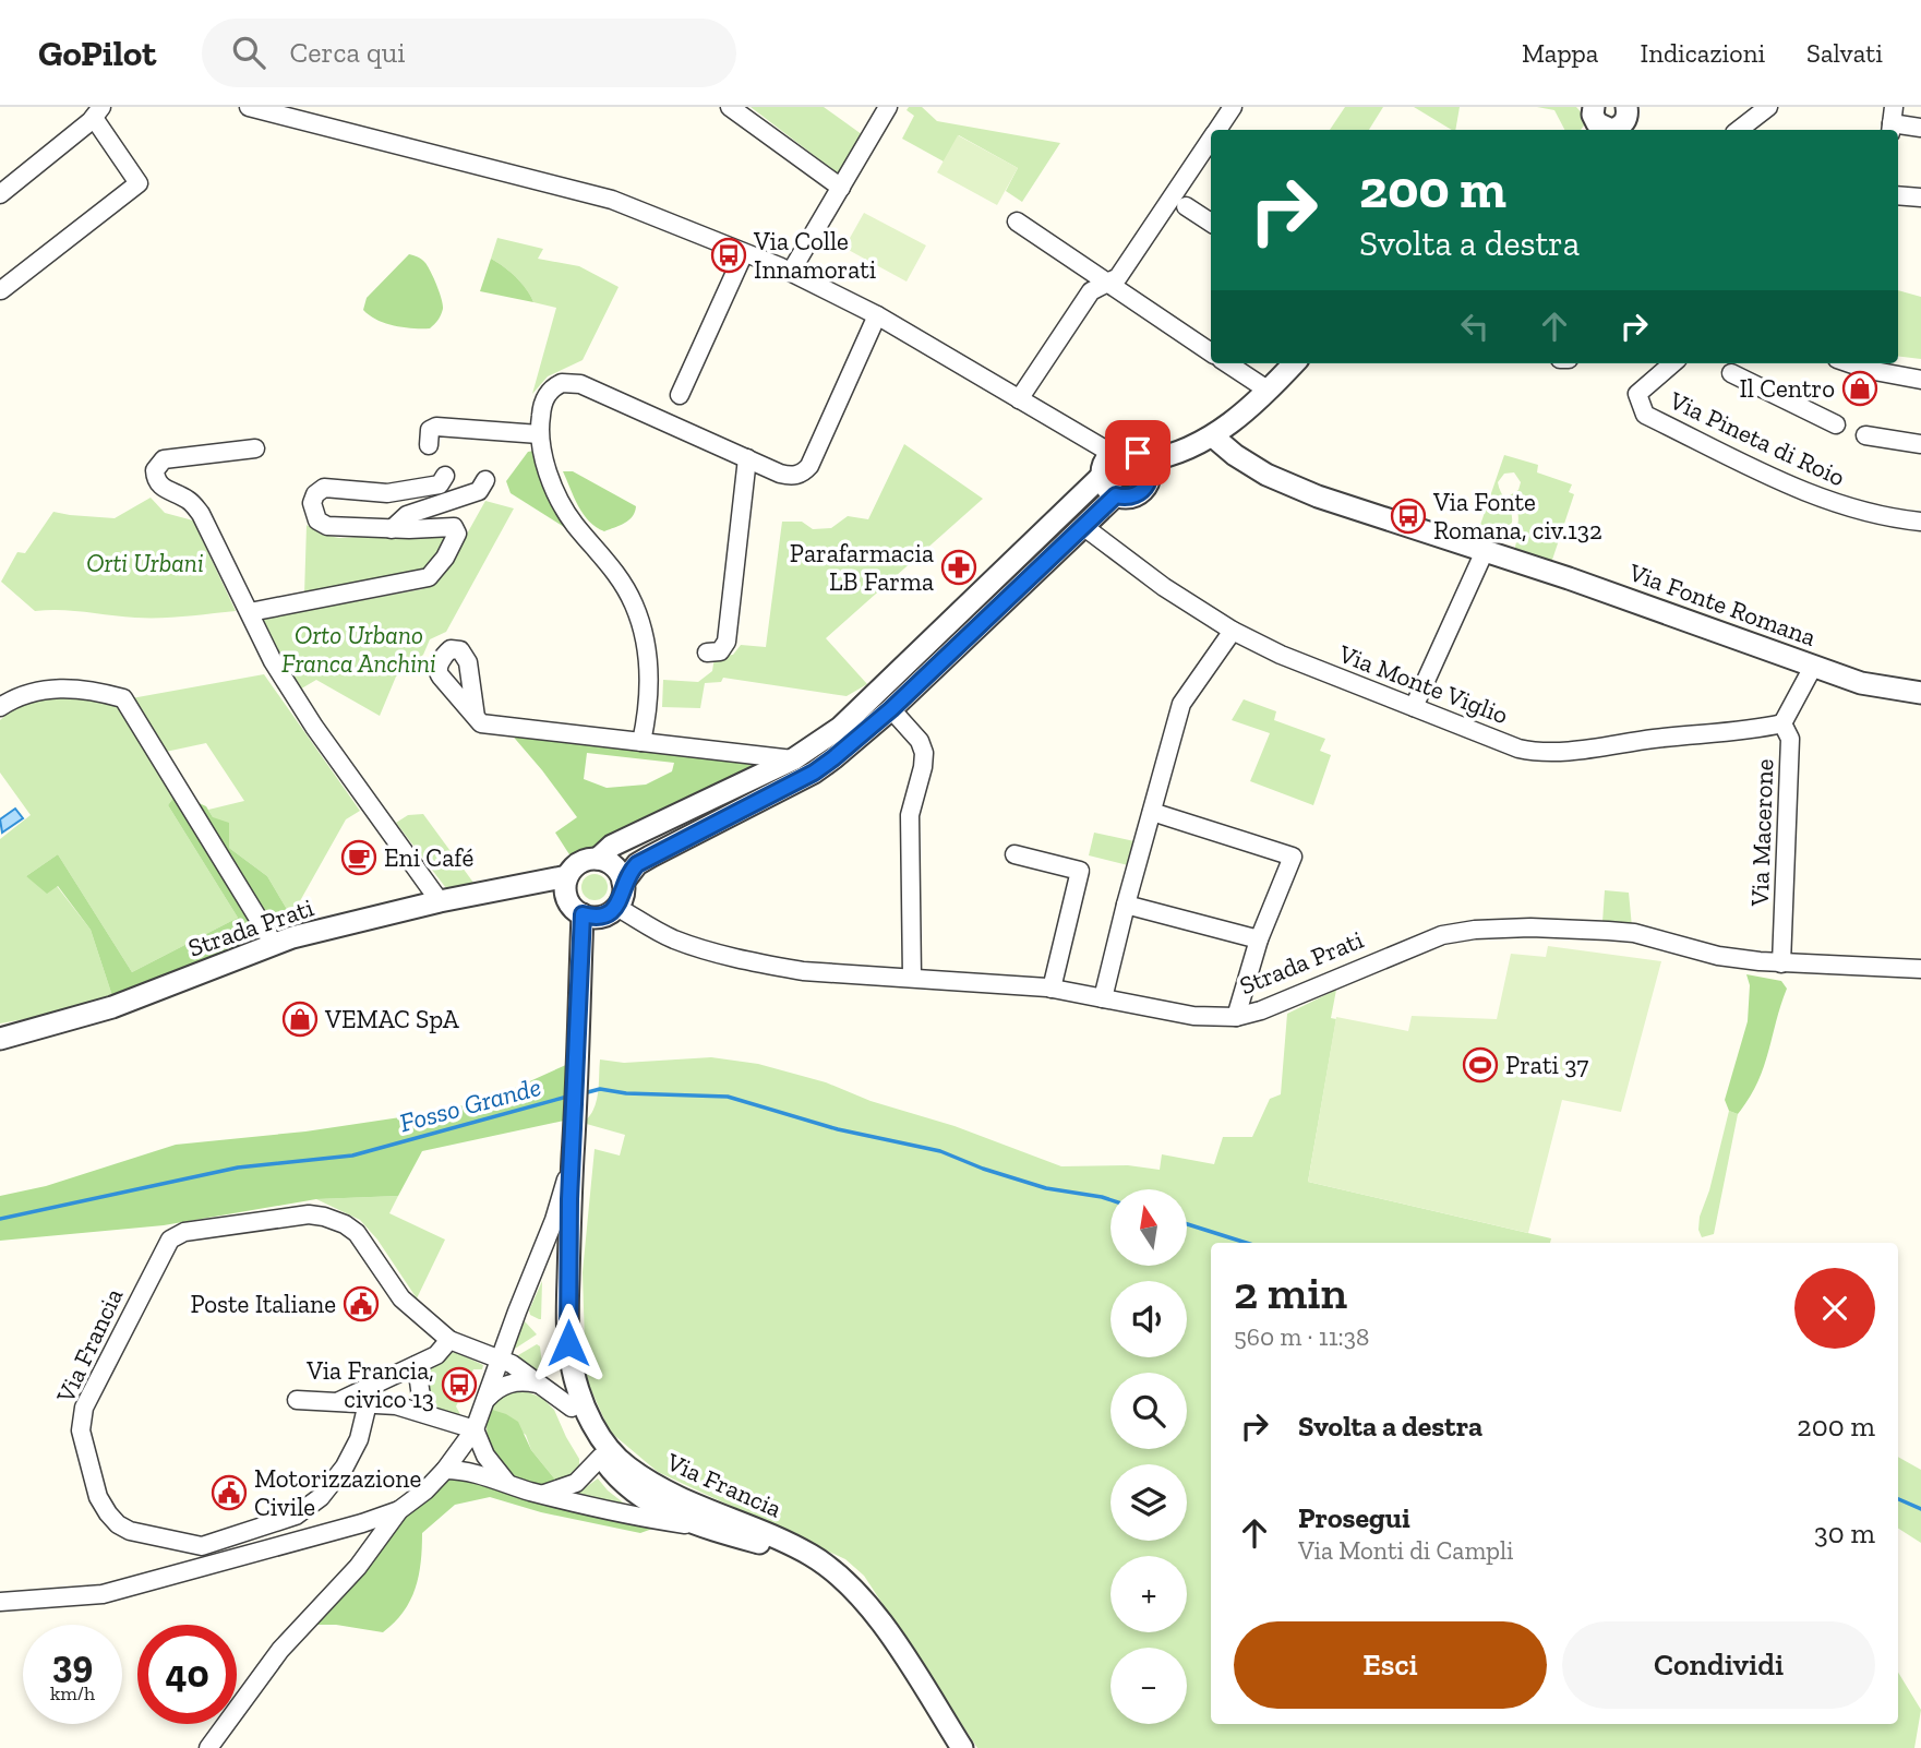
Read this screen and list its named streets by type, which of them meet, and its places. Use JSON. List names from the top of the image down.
{
  "streets": {
    "street": [
      "Via Pineta di Roio",
      "Via Fonte Romana",
      "Via Monte Viglio",
      "Via Macerone",
      "Strada Prati",
      "Via Francia"
    ]
  },
  "crossings": [
    ["Via Fonte Romana", "Via Macerone"],
    ["Via Monte Viglio", "Via Macerone"],
    ["Via Macerone", "Strada Prati"],
    ["Strada Prati", "Via Francia"]
  ],
  "water": ["Fosso Grande"],
  "parks": ["Orti Urbani", "Orto Urbano Franca Anchini"],
  "places": {
    "bus stop": ["Via Colle Innamorati", "Via Fonte Romana, civ.132", "Via Francia, civico 13"],
    "shop": ["Il Centro", "VEMAC SpA"],
    "pharmacy": ["Parafarmacia LB Farma"],
    "cafe": ["Eni Café"],
    "sports": ["Prati 37"],
    "public building": ["Poste Italiane", "Motorizzazione Civile"]
  },
  "north": "top",
  "page": {
    "header": "GoPilot",
    "search": "Cerca qui",
    "nav": ["Mappa", "Indicazioni", "Salvati"],
    "turn": ["200 m", "Svolta a destra"],
    "map_buttons": ["+", "−"],
    "heading": ["2 min", "560 m · 11:38"],
    "list": [
      {
        "name": "Svolta a destra",
        "value": "200 m"
      },
      {
        "name": "Prosegui",
        "note": "Via Monti di Campli",
        "value": "30 m"
      }
    ],
    "buttons": ["Esci", "Condividi"],
    "speed": "39 km/h",
    "limit": "40"
  }
}
